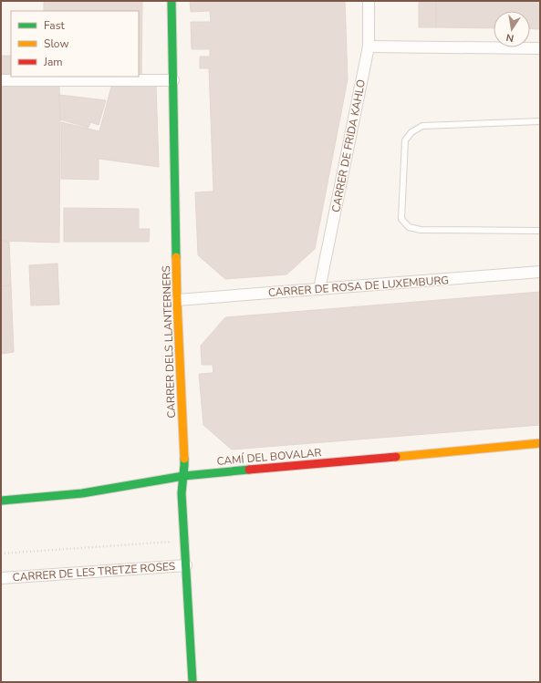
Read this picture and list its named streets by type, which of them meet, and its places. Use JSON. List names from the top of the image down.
{
  "streets": {
    "street": [
      "CARRER DE FRIDA KAHLO",
      "CARRER DE ROSA DE LUXEMBURG",
      "CARRER DELS LLANTERNERS",
      "CAMÍ DEL BOVALAR",
      "CARRER DE LES TRETZE ROSES"
    ]
  },
  "crossings": [
    ["CARRER DE FRIDA KAHLO", "CARRER DE ROSA DE LUXEMBURG"],
    ["CARRER DE ROSA DE LUXEMBURG", "CARRER DELS LLANTERNERS"],
    ["CARRER DELS LLANTERNERS", "CAMÍ DEL BOVALAR"],
    ["CARRER DELS LLANTERNERS", "CARRER DE LES TRETZE ROSES"]
  ],
  "legend": ["Fast", "Slow", "Jam"],
  "north": "bottom"
}
